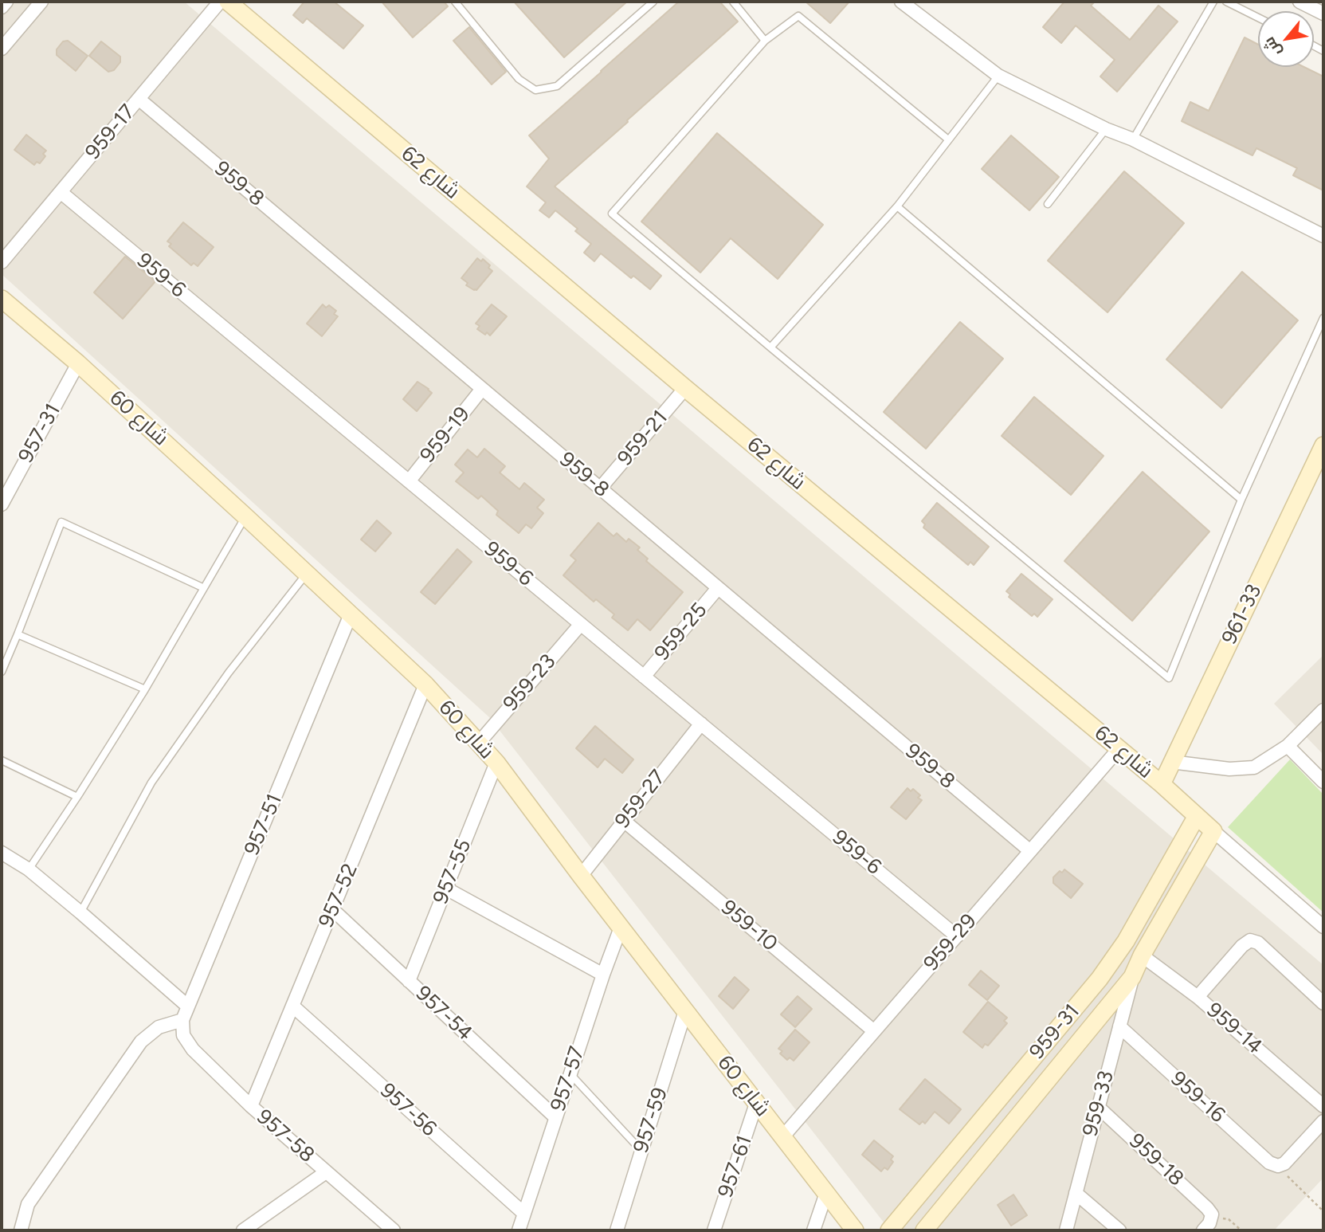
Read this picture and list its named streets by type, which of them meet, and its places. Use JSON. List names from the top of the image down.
{
  "streets": {
    "street": [
      "959-17",
      "شارع 62",
      "959-8",
      "959-6",
      "شارع 60",
      "957-31",
      "959-19",
      "959-21",
      "961-33",
      "959-25",
      "959-23",
      "959-27",
      "957-51",
      "957-55",
      "957-52",
      "959-10",
      "959-29",
      "957-54",
      "959-14",
      "959-31",
      "957-57",
      "959-16",
      "959-33",
      "957-56",
      "957-59",
      "957-58",
      "959-18",
      "957-61"
    ]
  },
  "crossings": [
    ["959-17", "959-8"],
    ["959-17", "959-6"],
    ["شارع 62", "959-21"],
    ["شارع 62", "961-33"],
    ["شارع 62", "959-29"],
    ["شارع 62", "959-31"],
    ["959-8", "959-19"],
    ["959-8", "959-21"],
    ["959-8", "959-25"],
    ["959-8", "959-29"],
    ["959-6", "959-19"],
    ["959-6", "959-25"],
    ["959-6", "959-23"],
    ["959-6", "959-27"],
    ["959-6", "959-29"],
    ["شارع 60", "957-31"],
    ["شارع 60", "959-23"],
    ["شارع 60", "959-27"],
    ["شارع 60", "957-51"],
    ["شارع 60", "957-55"],
    ["شارع 60", "957-52"],
    ["شارع 60", "959-29"],
    ["شارع 60", "957-57"],
    ["شارع 60", "957-59"],
    ["شارع 60", "957-61"],
    ["959-27", "959-10"],
    ["957-51", "957-58"],
    ["957-55", "957-54"],
    ["957-52", "957-54"],
    ["957-52", "957-56"],
    ["957-52", "957-58"],
    ["959-10", "959-29"],
    ["957-54", "957-57"],
    ["959-14", "959-31"],
    ["959-31", "959-33"],
    ["957-57", "957-56"],
    ["959-16", "959-33"],
    ["959-33", "959-18"]
  ],
  "north": "bottom left"
}
